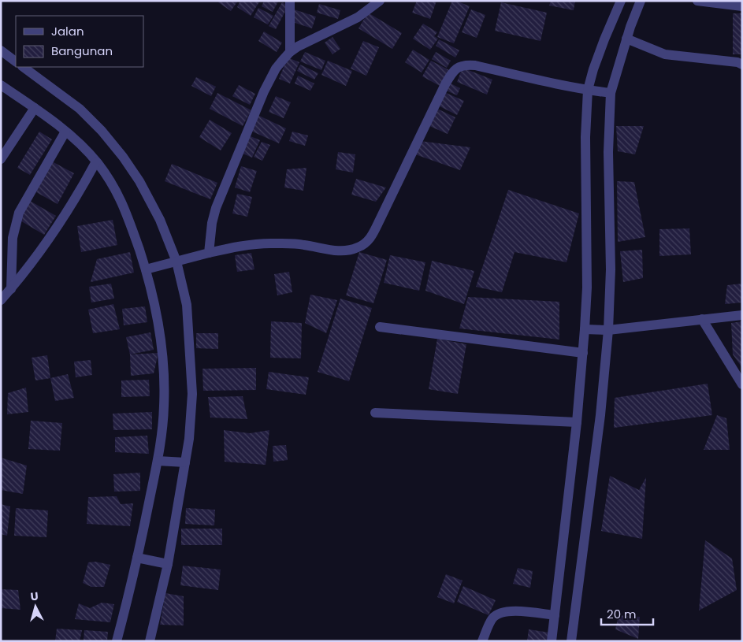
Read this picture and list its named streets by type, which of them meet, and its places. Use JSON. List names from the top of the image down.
{
  "legend": ["Jalan", "Bangunan"],
  "scale_bar": "20 m",
  "north": "top"
}
